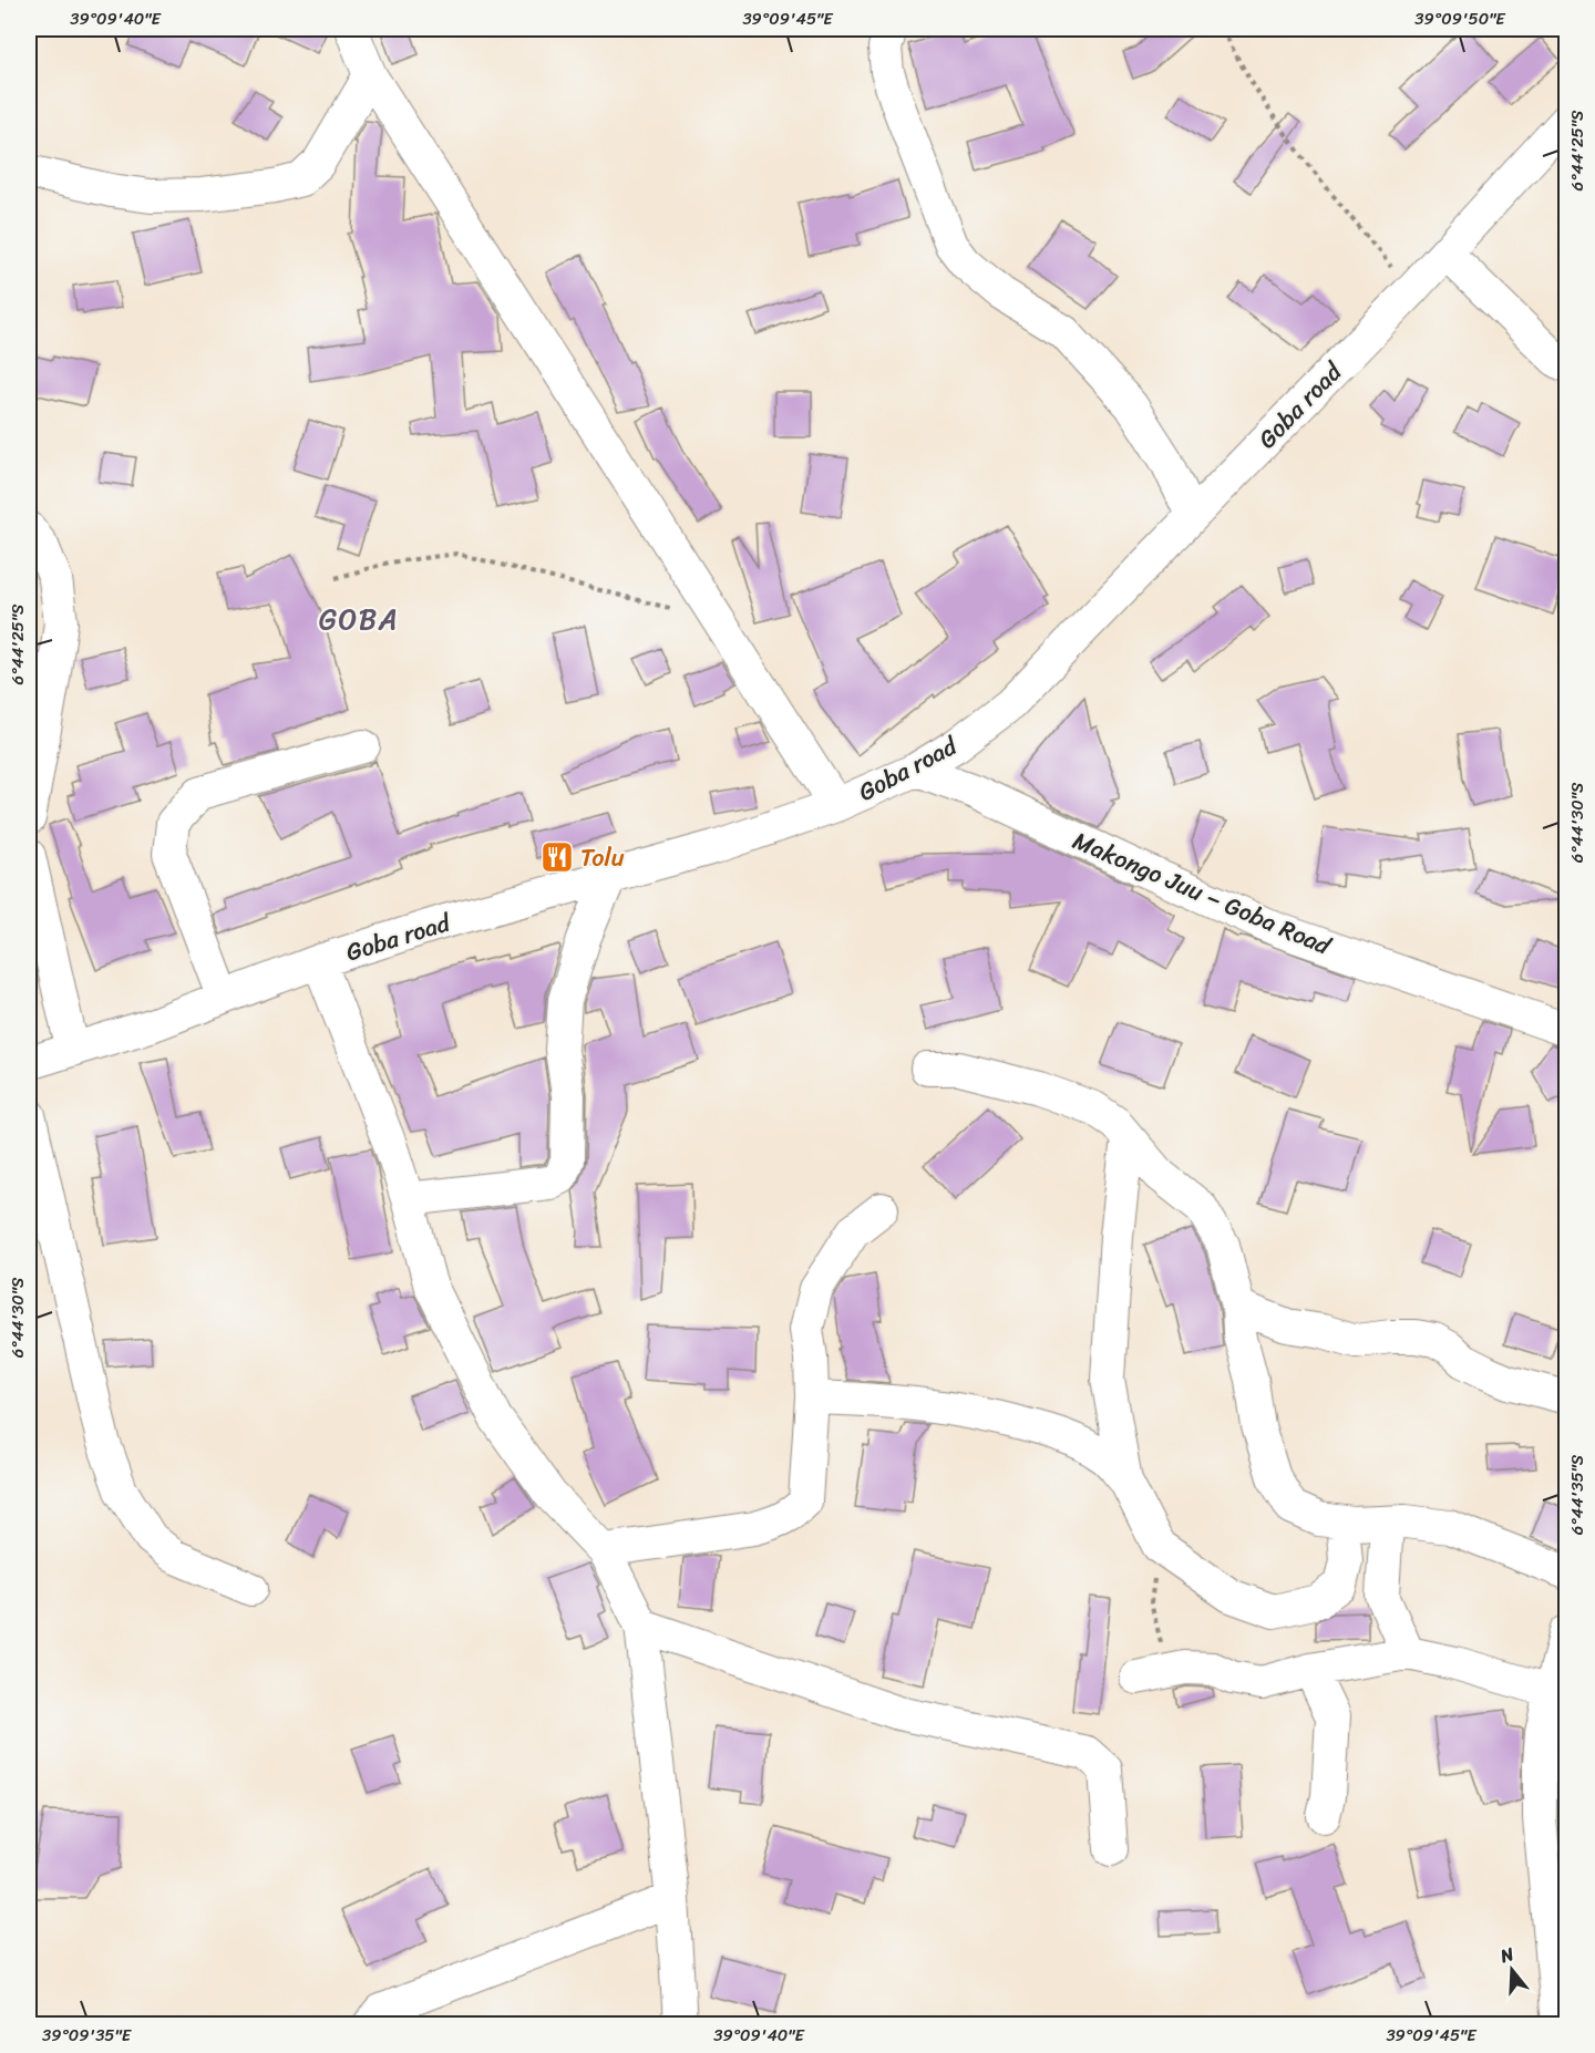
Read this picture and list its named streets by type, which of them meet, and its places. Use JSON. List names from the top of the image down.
{
  "streets": {
    "street": ["Goba road", "Makongo Juu – Goba Road"]
  },
  "crossings": [
    ["Goba road", "Makongo Juu – Goba Road"]
  ],
  "districts": ["GOBA"],
  "places": {
    "restaurant": ["Tolu"]
  },
  "north": "top",
  "coordinates": [
    "39°09'40\"E",
    "39°09'45\"E",
    "39°09'50\"E",
    "6°44'25\"S",
    "6°44'30\"S",
    "6°44'35\"S",
    "39°09'35\"E"
  ]
}
